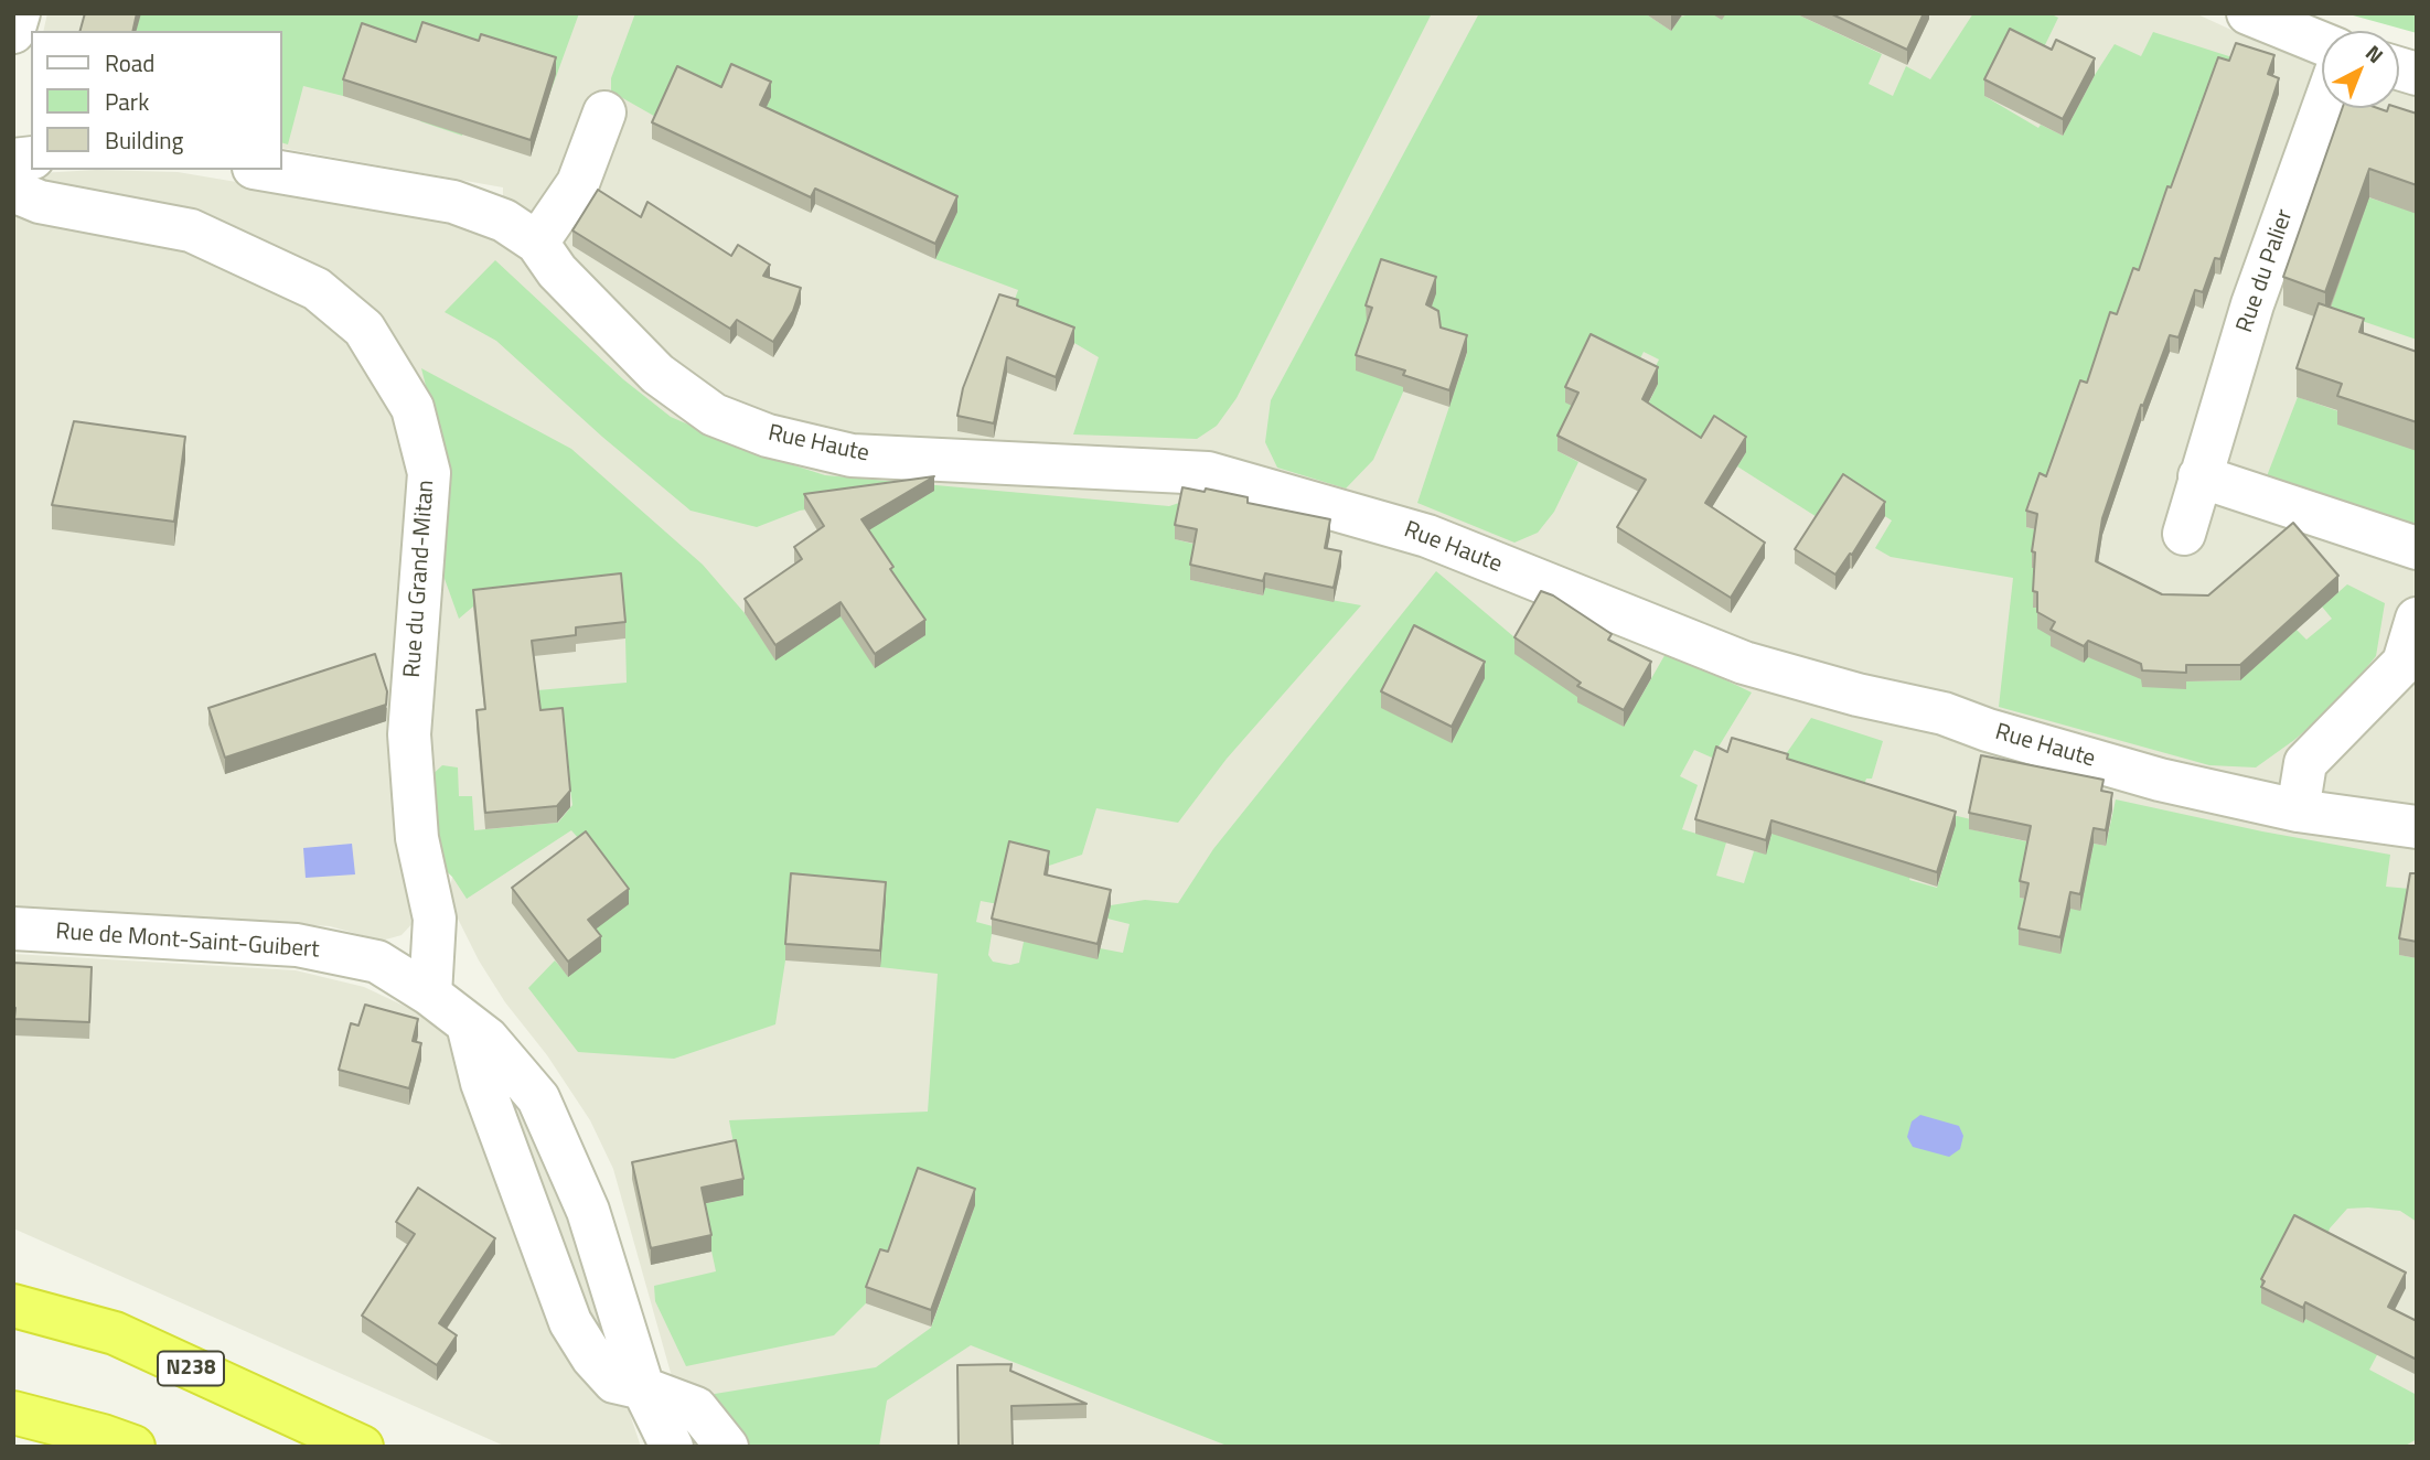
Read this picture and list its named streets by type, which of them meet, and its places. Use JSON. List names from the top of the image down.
{
  "streets": {
    "highway": ["N238"],
    "street": [
      "Rue du Palier",
      "Rue Haute",
      "Rue du Grand-Mitan",
      "Rue de Mont-Saint-Guibert"
    ]
  },
  "crossings": [
    ["Rue du Grand-Mitan", "Rue de Mont-Saint-Guibert"]
  ],
  "legend": ["Road", "Park", "Building"],
  "north": "top right"
}
